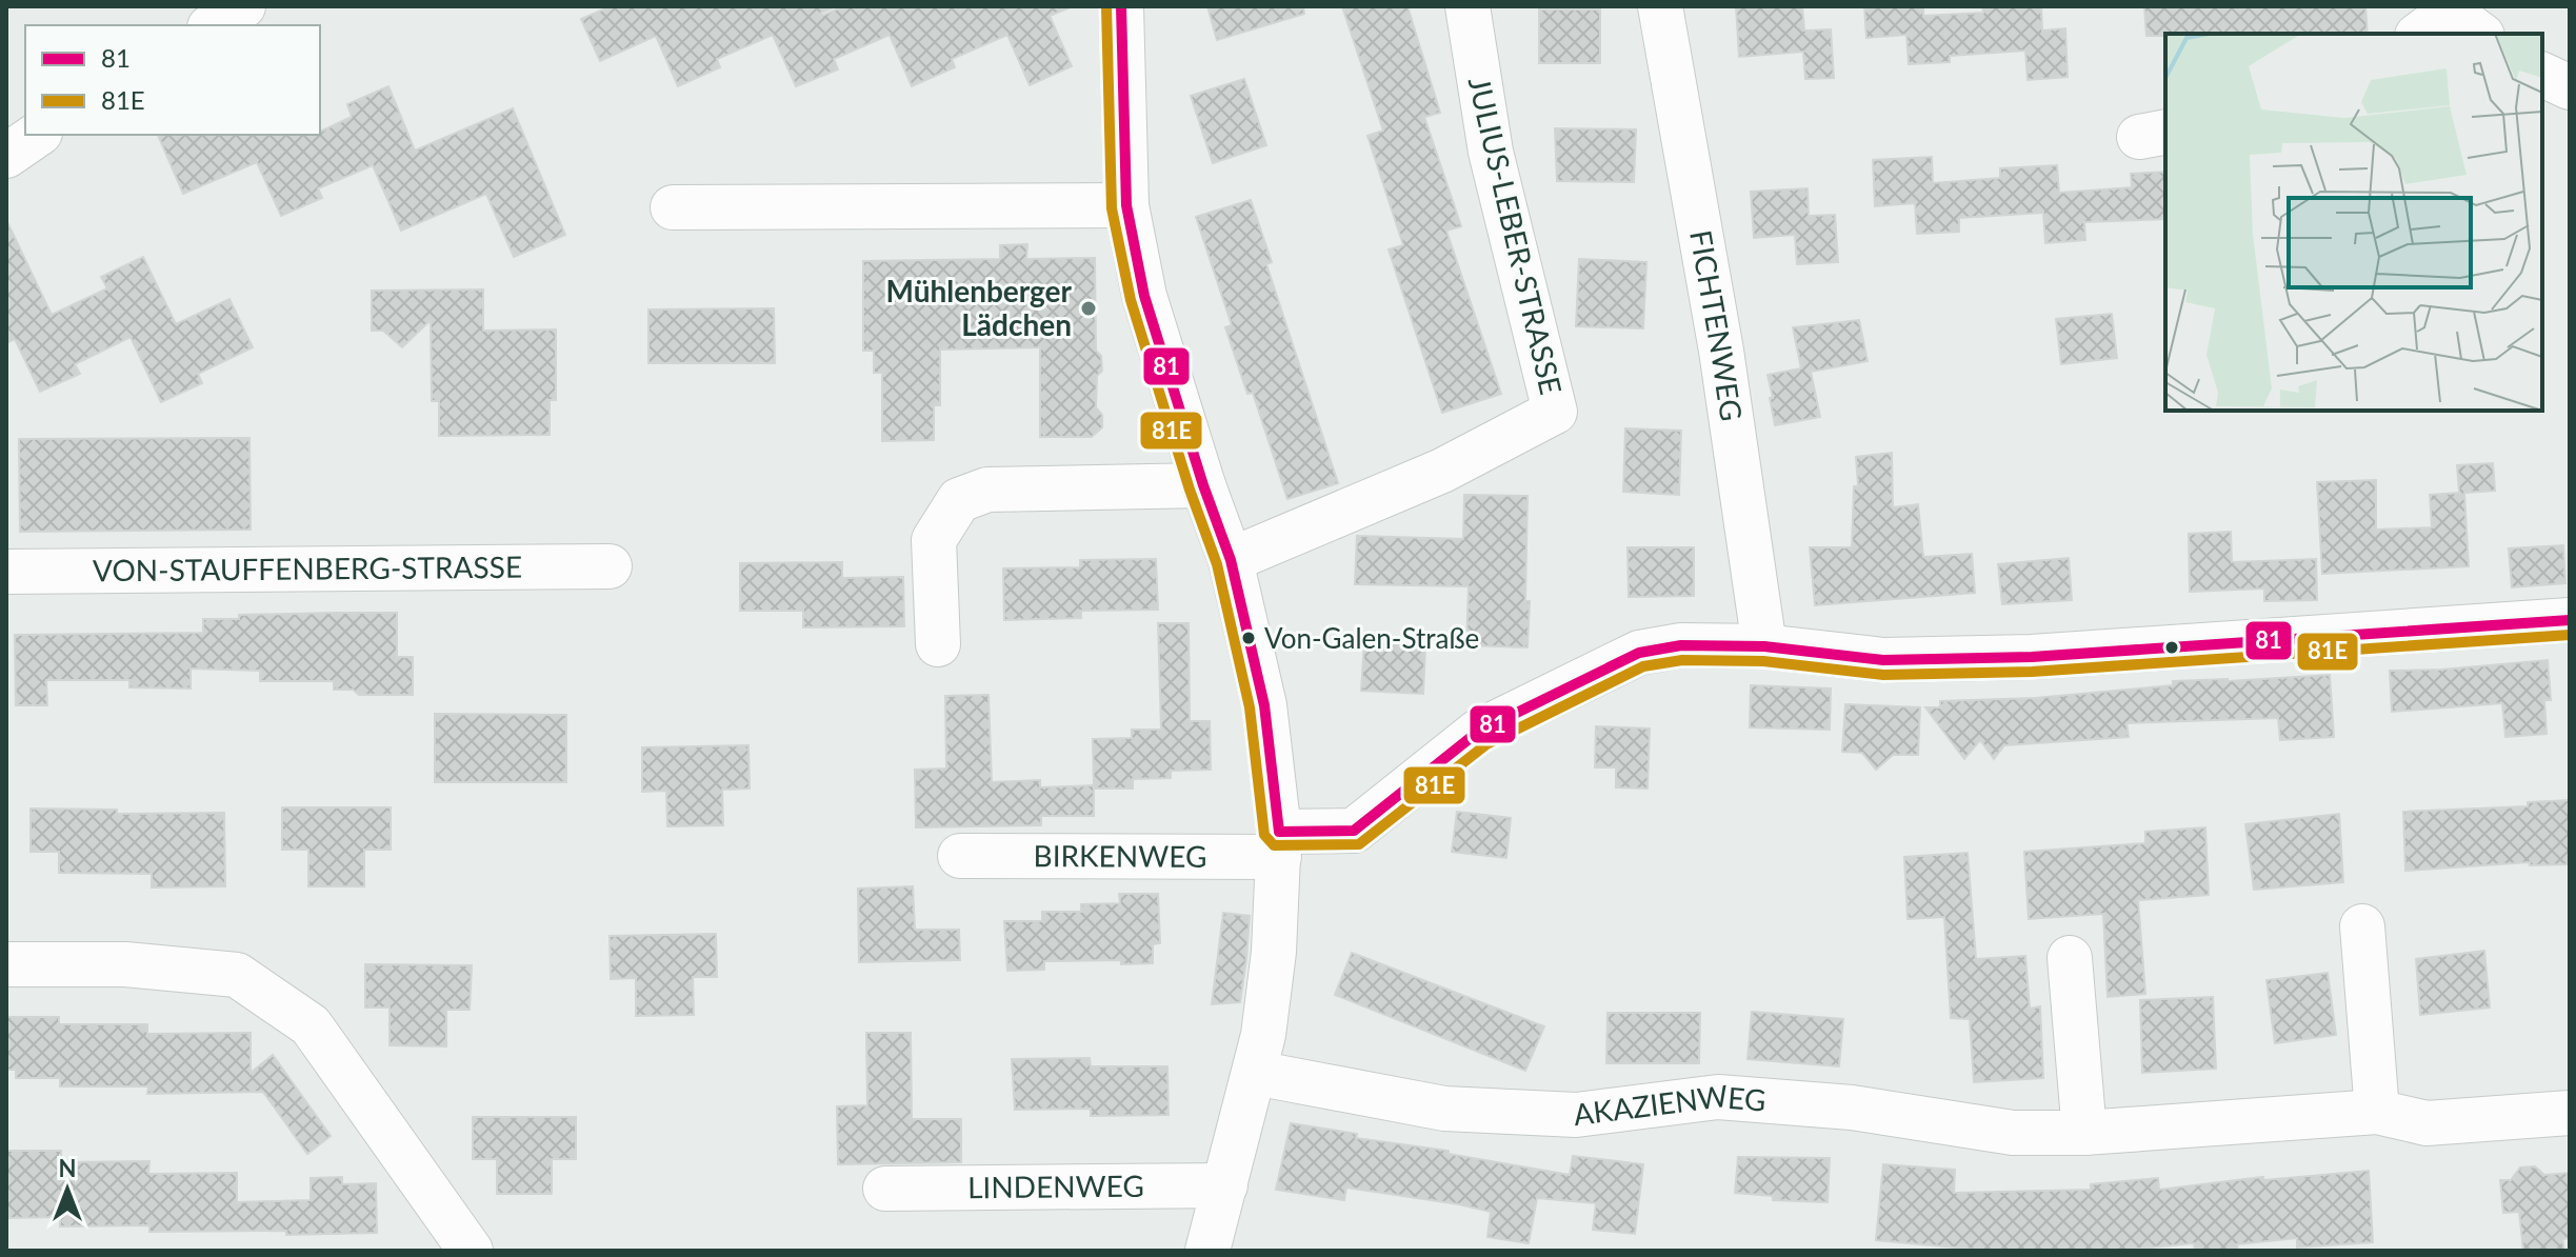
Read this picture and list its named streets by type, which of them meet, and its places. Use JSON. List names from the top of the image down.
{
  "streets": {
    "street": [
      "JULIUS-LEBER-STRASSE",
      "FICHTENWEG",
      "VON-STAUFFENBERG-STRASSE",
      "BIRKENWEG",
      "AKAZIENWEG",
      "LINDENWEG"
    ]
  },
  "crossings": [
    ["FICHTENWEG", "BIRKENWEG"]
  ],
  "places": ["Mühlenberger Lädchen", "Von-Galen-Straße"],
  "lines": ["transit line 81", "transit line 81E"],
  "legend": ["81", "81E"],
  "north": "top"
}
